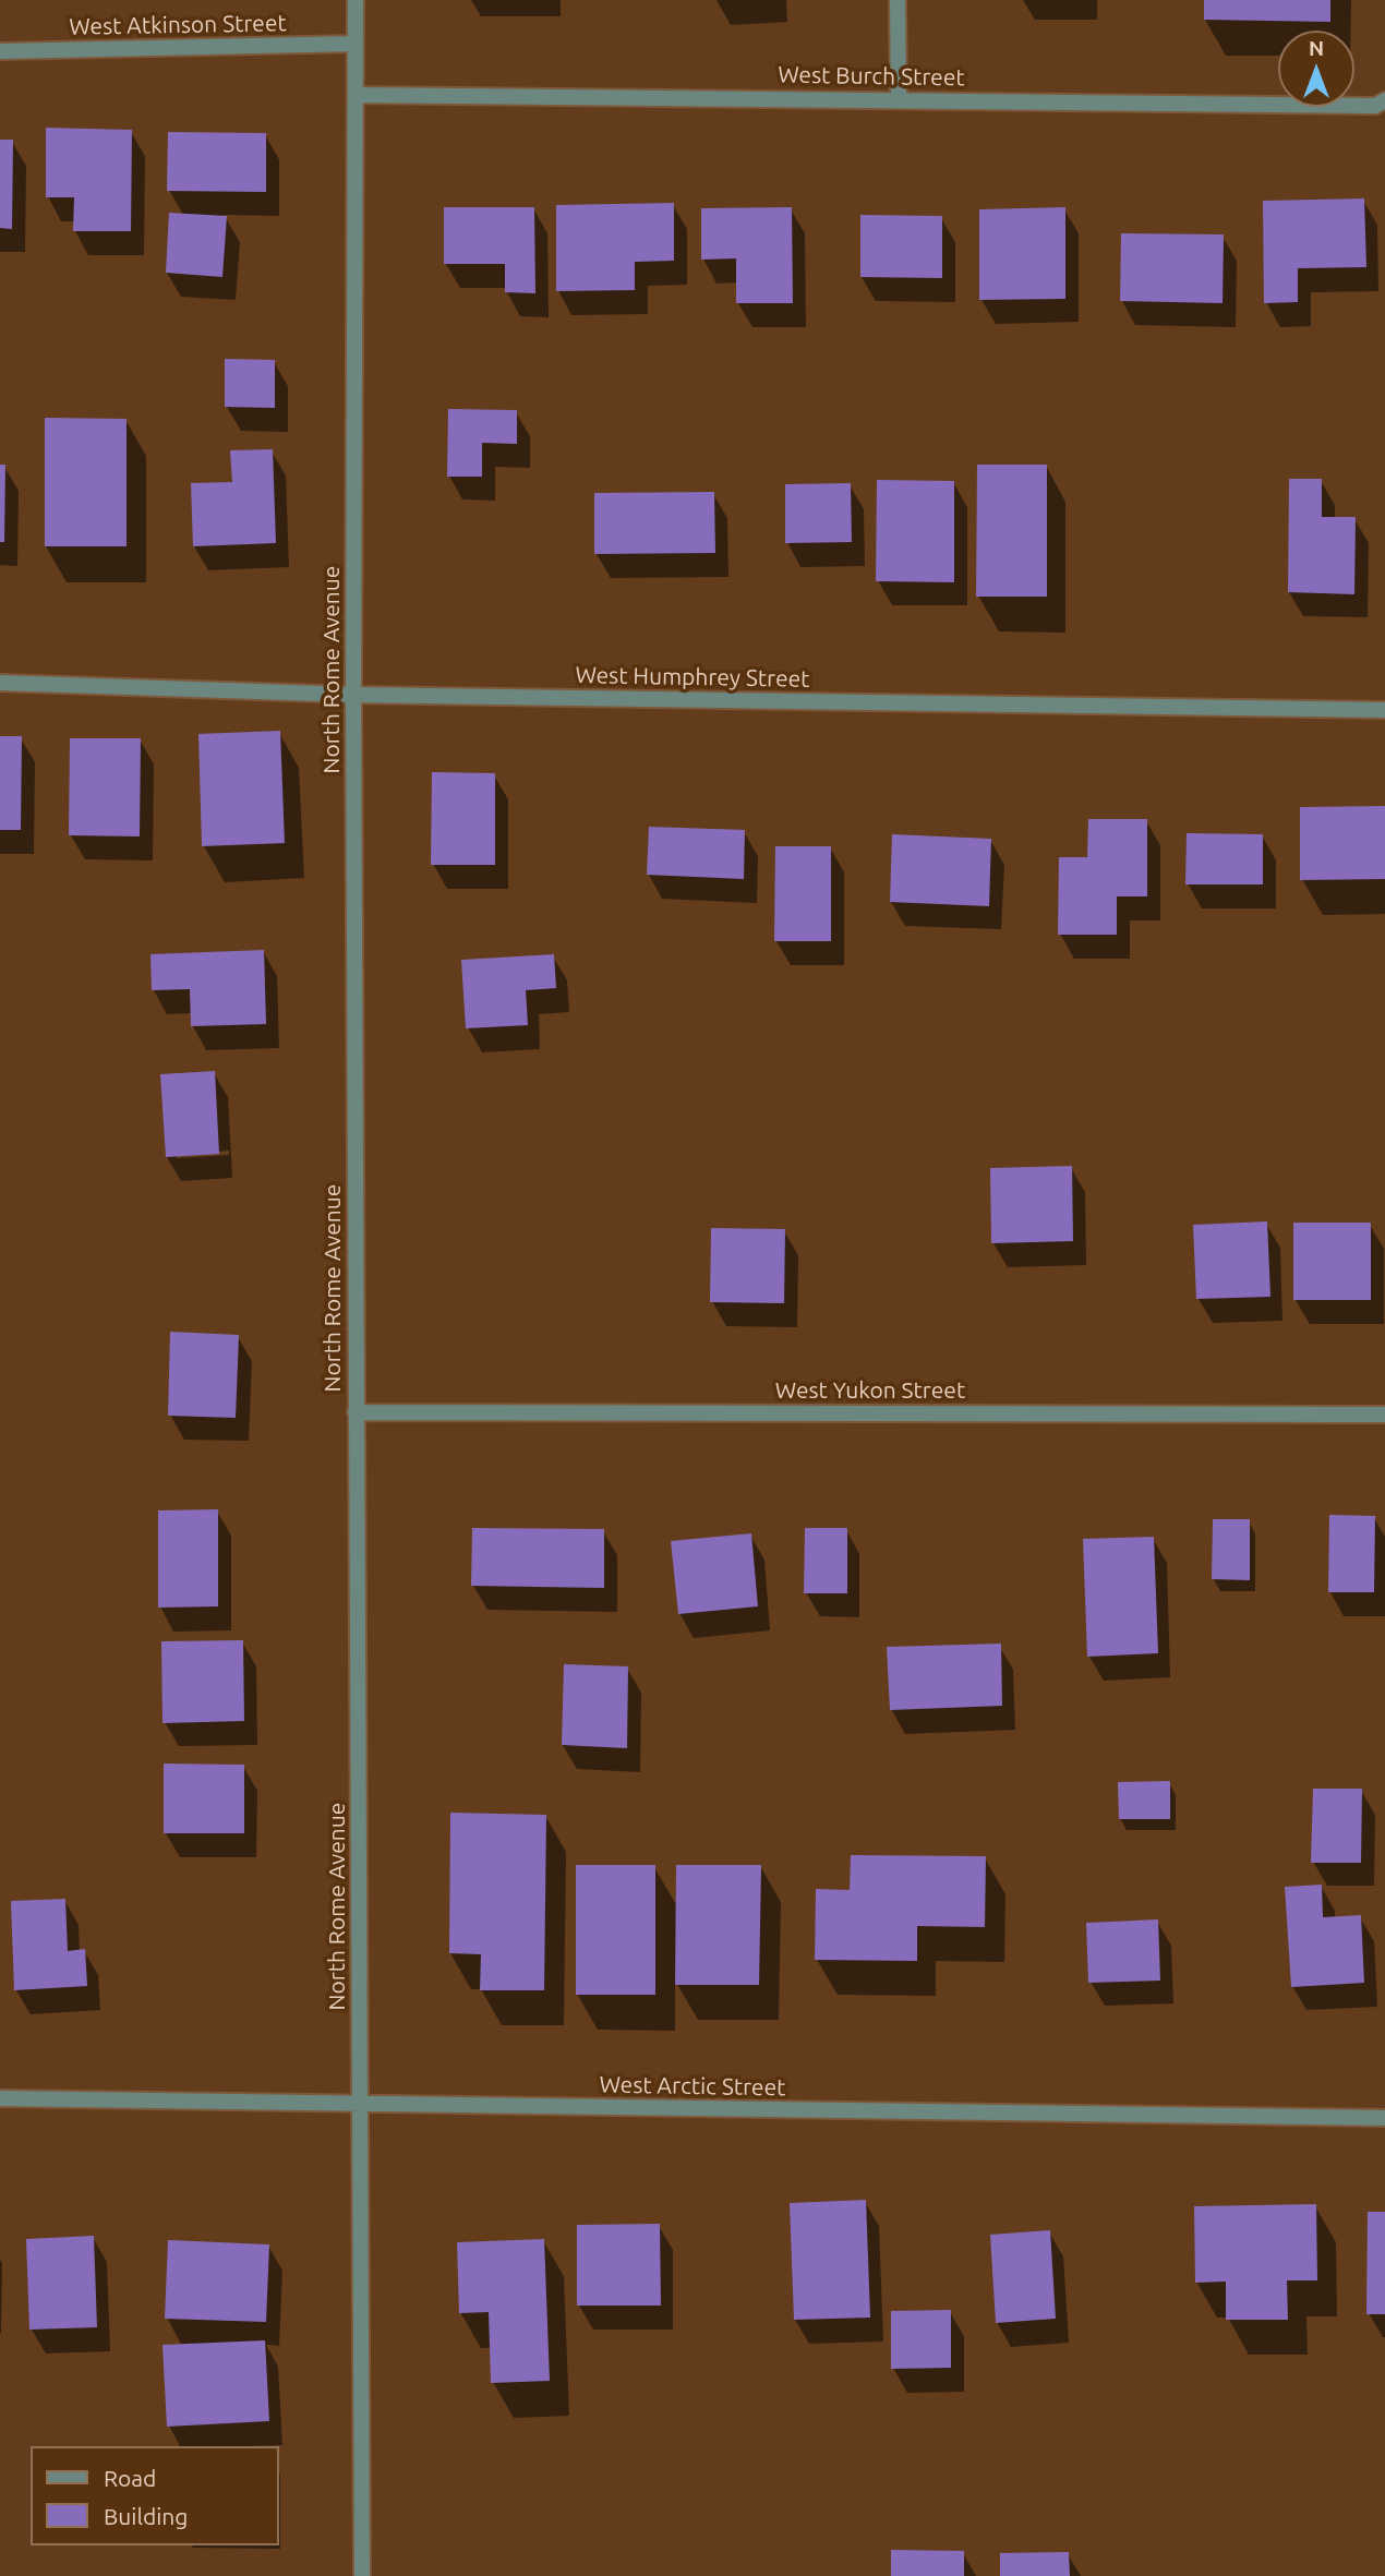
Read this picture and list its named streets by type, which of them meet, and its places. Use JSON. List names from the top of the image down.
{
  "streets": {
    "street": [
      "West Atkinson Street",
      "West Burch Street",
      "North Rome Avenue",
      "West Humphrey Street",
      "West Yukon Street",
      "West Arctic Street"
    ]
  },
  "crossings": [
    ["West Atkinson Street", "North Rome Avenue"],
    ["West Burch Street", "North Rome Avenue"],
    ["North Rome Avenue", "West Humphrey Street"],
    ["North Rome Avenue", "West Yukon Street"],
    ["North Rome Avenue", "West Arctic Street"]
  ],
  "legend": ["Road", "Building"],
  "north": "top"
}
